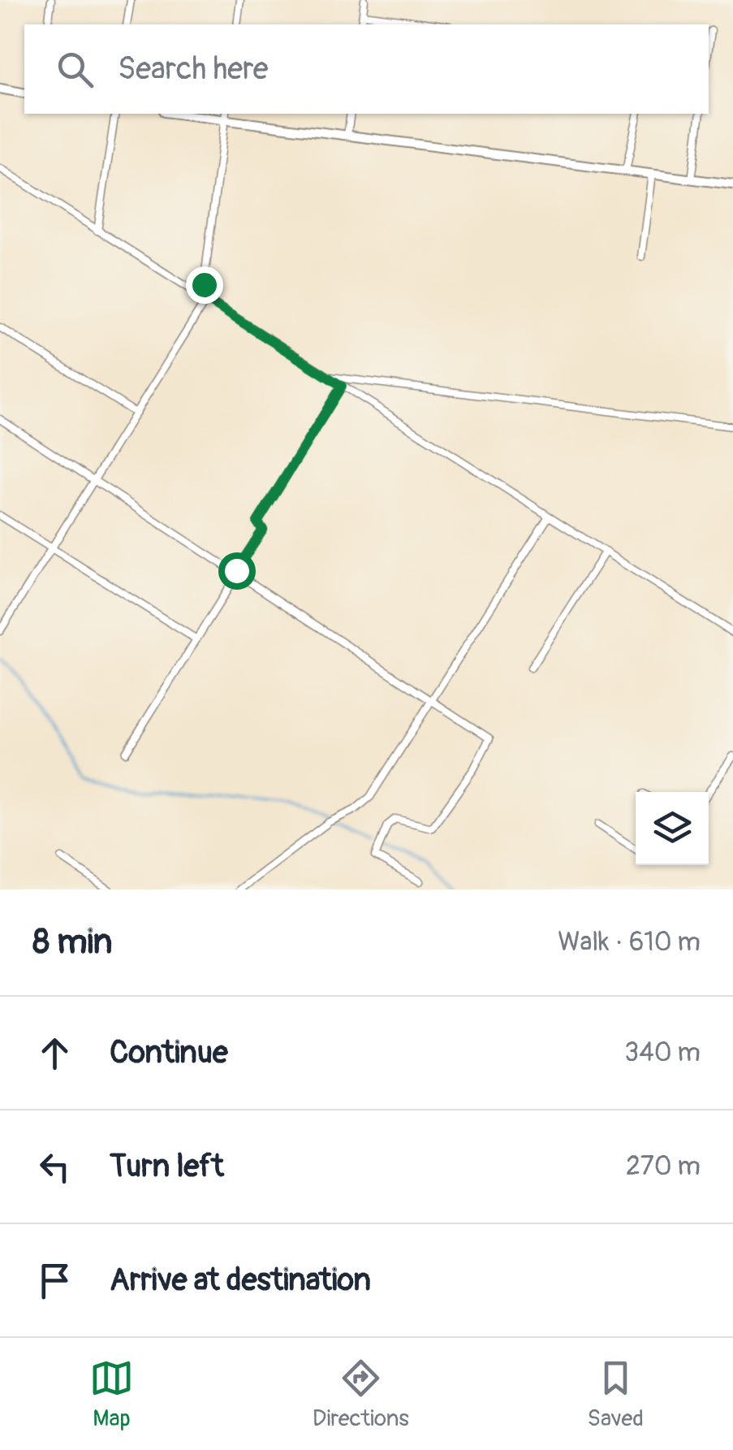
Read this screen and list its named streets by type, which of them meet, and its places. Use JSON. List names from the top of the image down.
{
  "page": {
    "search": "Search here",
    "heading": ["8 min", "Walk · 610 m"],
    "list": [
      ["Continue", "340 m"],
      ["Turn left", "270 m"],
      "Arrive at destination"
    ],
    "nav": ["Map", "Directions", "Saved"]
  }
}
